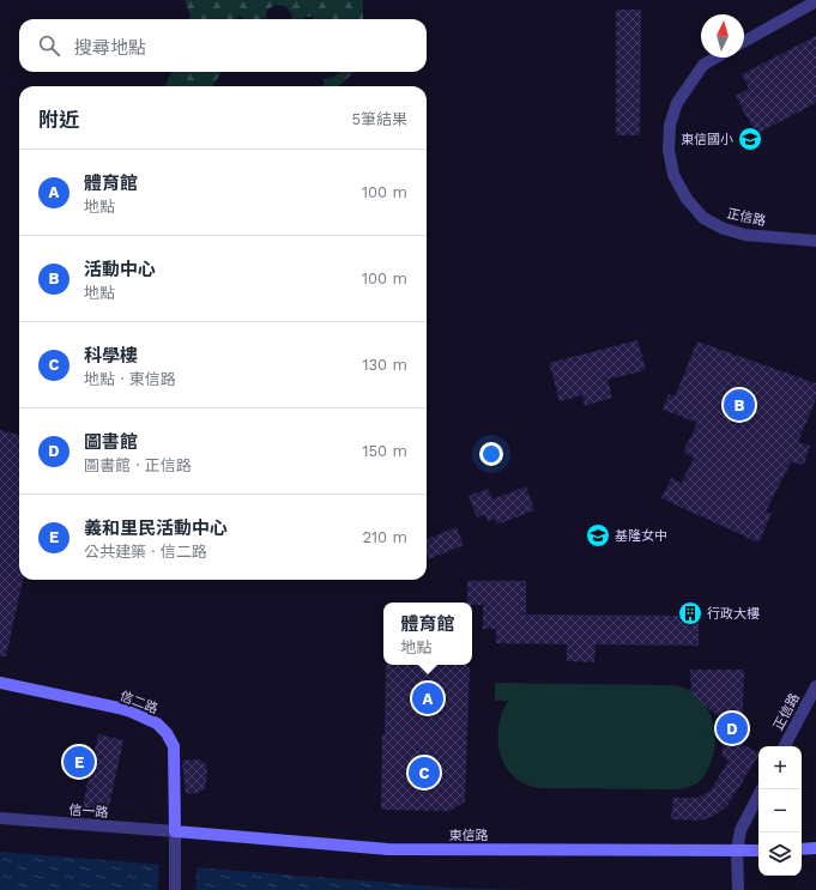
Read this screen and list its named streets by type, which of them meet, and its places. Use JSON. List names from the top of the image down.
{
  "streets": {
    "main road": ["信二路", "東信路"],
    "street": ["正信路", "信一路"]
  },
  "crossings": [
    ["信二路", "信一路"],
    ["信二路", "東信路"],
    ["信一路", "東信路"]
  ],
  "places": {
    "school or university": ["東信國小", "基隆女中"],
    "building": ["行政大樓"]
  },
  "north": "top",
  "page": {
    "search": "搜尋地點",
    "heading": ["附近", "5筆結果"],
    "list": [
      {
        "mark": "A",
        "name": "體育館",
        "note": "地點",
        "value": "100 m"
      },
      {
        "mark": "B",
        "name": "活動中心",
        "note": "地點",
        "value": "100 m"
      },
      {
        "mark": "C",
        "name": "科學樓",
        "note": "地點 · 東信路",
        "value": "130 m"
      },
      {
        "mark": "D",
        "name": "圖書館",
        "note": "圖書館 · 正信路",
        "value": "150 m"
      },
      {
        "mark": "E",
        "name": "義和里民活動中心",
        "note": "公共建築 · 信二路",
        "value": "210 m"
      }
    ],
    "pins": [
      "B",
      "A",
      "D",
      "E",
      "C"
    ],
    "popup": ["體育館", "地點"],
    "map_buttons": ["+", "−"]
  }
}
